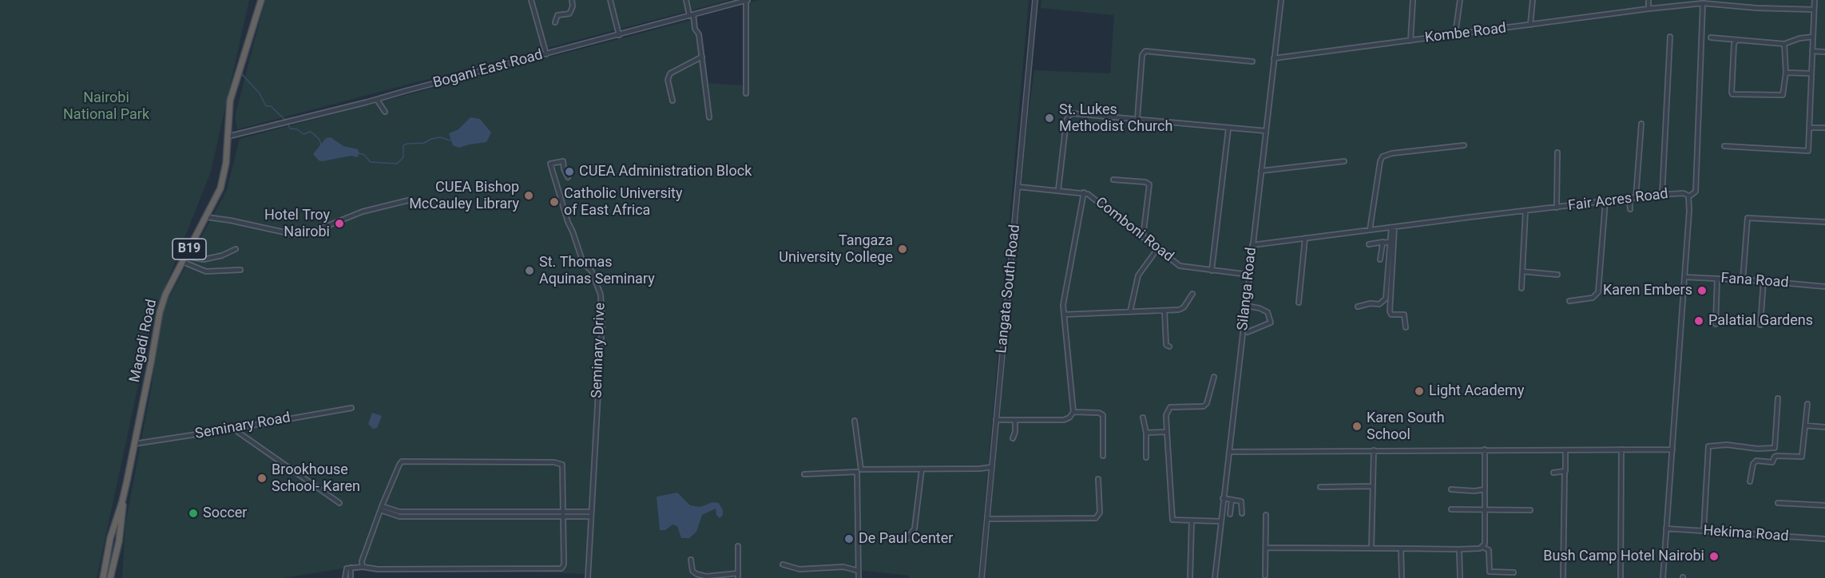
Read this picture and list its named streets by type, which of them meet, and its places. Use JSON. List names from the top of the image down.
{
  "streets": {
    "highway": ["B19", "Magadi Road"],
    "street": [
      "Kombe Road",
      "Bogani East Road",
      "Fair Acres Road",
      "Comboni Road",
      "Fana Road",
      "Langata South Road",
      "Silanga Road",
      "Seminary Drive",
      "Seminary Road",
      "Hekima Road"
    ]
  },
  "crossings": [
    ["Kombe Road", "Silanga Road"],
    ["Bogani East Road", "Magadi Road"],
    ["Fair Acres Road", "Fana Road"],
    ["Fair Acres Road", "Silanga Road"],
    ["Fair Acres Road", "Hekima Road"],
    ["Comboni Road", "Langata South Road"],
    ["Comboni Road", "Silanga Road"],
    ["Magadi Road", "Seminary Road"]
  ],
  "parks": ["Nairobi National Park"],
  "places": [
    "St. Lukes Methodist Church",
    "CUEA Administration Block",
    "CUEA Bishop McCauley Library",
    "Catholic University of East Africa",
    "Hotel Troy Nairobi",
    "Tangaza University College",
    "St. Thomas Aquinas Seminary",
    "Karen Embers",
    "Palatial Gardens",
    "Light Academy",
    "Karen South School",
    "Brookhouse School- Karen",
    "Soccer",
    "De Paul Center",
    "Bush Camp Hotel Nairobi"
  ]
}
